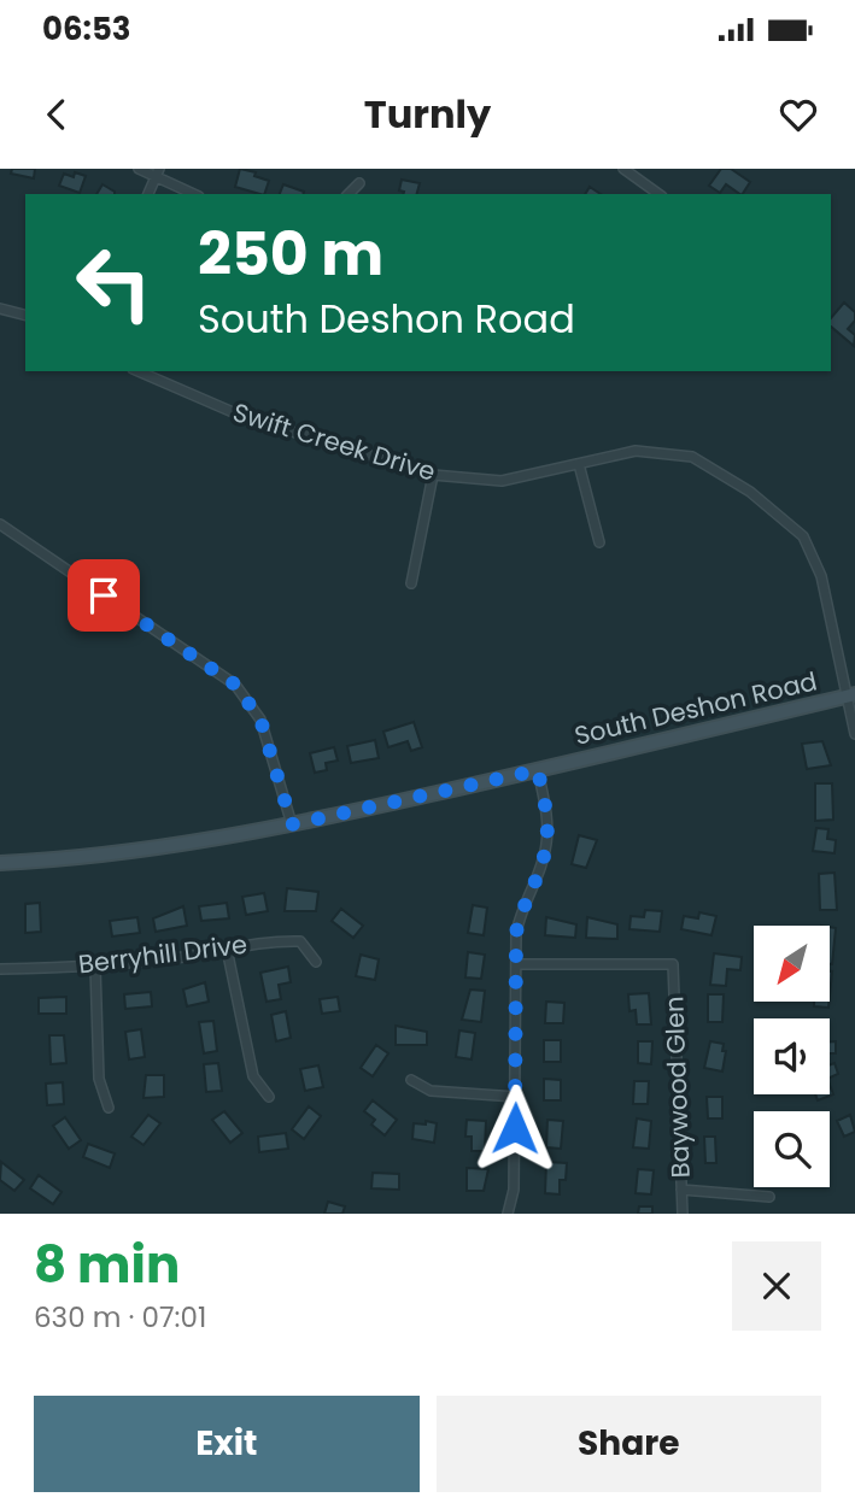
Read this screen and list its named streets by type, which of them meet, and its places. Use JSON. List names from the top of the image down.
{
  "streets": {
    "street": [
      "Swift Creek Drive",
      "South Deshon Road",
      "Berryhill Drive",
      "Baywood Glen"
    ]
  },
  "crossings": [
    ["Swift Creek Drive", "South Deshon Road"]
  ],
  "north": "bottom left",
  "page": {
    "status": "06:53",
    "header": "Turnly",
    "turn": ["250 m", "South Deshon Road"],
    "heading": ["8 min", "630 m · 07:01"],
    "buttons": ["Exit", "Share"]
  }
}
